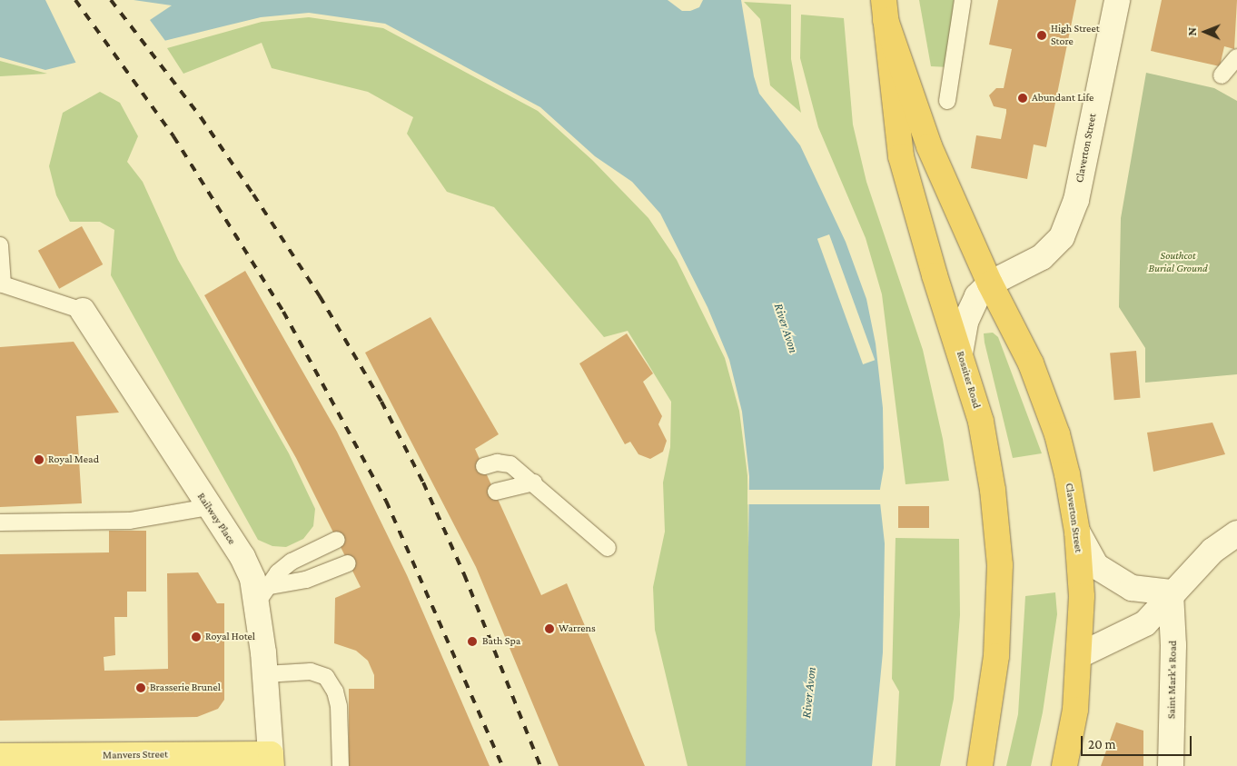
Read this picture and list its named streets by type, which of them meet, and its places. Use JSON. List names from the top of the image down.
{
  "streets": {
    "highway": ["Claverton Street", "Rossiter Road"],
    "main road": ["Manvers Street"],
    "street": ["Railway Place", "Saint Mark's Road"]
  },
  "crossings": [
    ["Claverton Street", "Rossiter Road"],
    ["Railway Place", "Manvers Street"]
  ],
  "water": ["River Avon"],
  "parks": ["Southcot Burial Ground"],
  "places": [
    "High Street Store",
    "Abundant Life",
    "Royal Mead",
    "Warrens",
    "Royal Hotel",
    "Bath Spa",
    "Brasserie Brunel"
  ],
  "scale_bar": "20 m",
  "north": "left"
}
